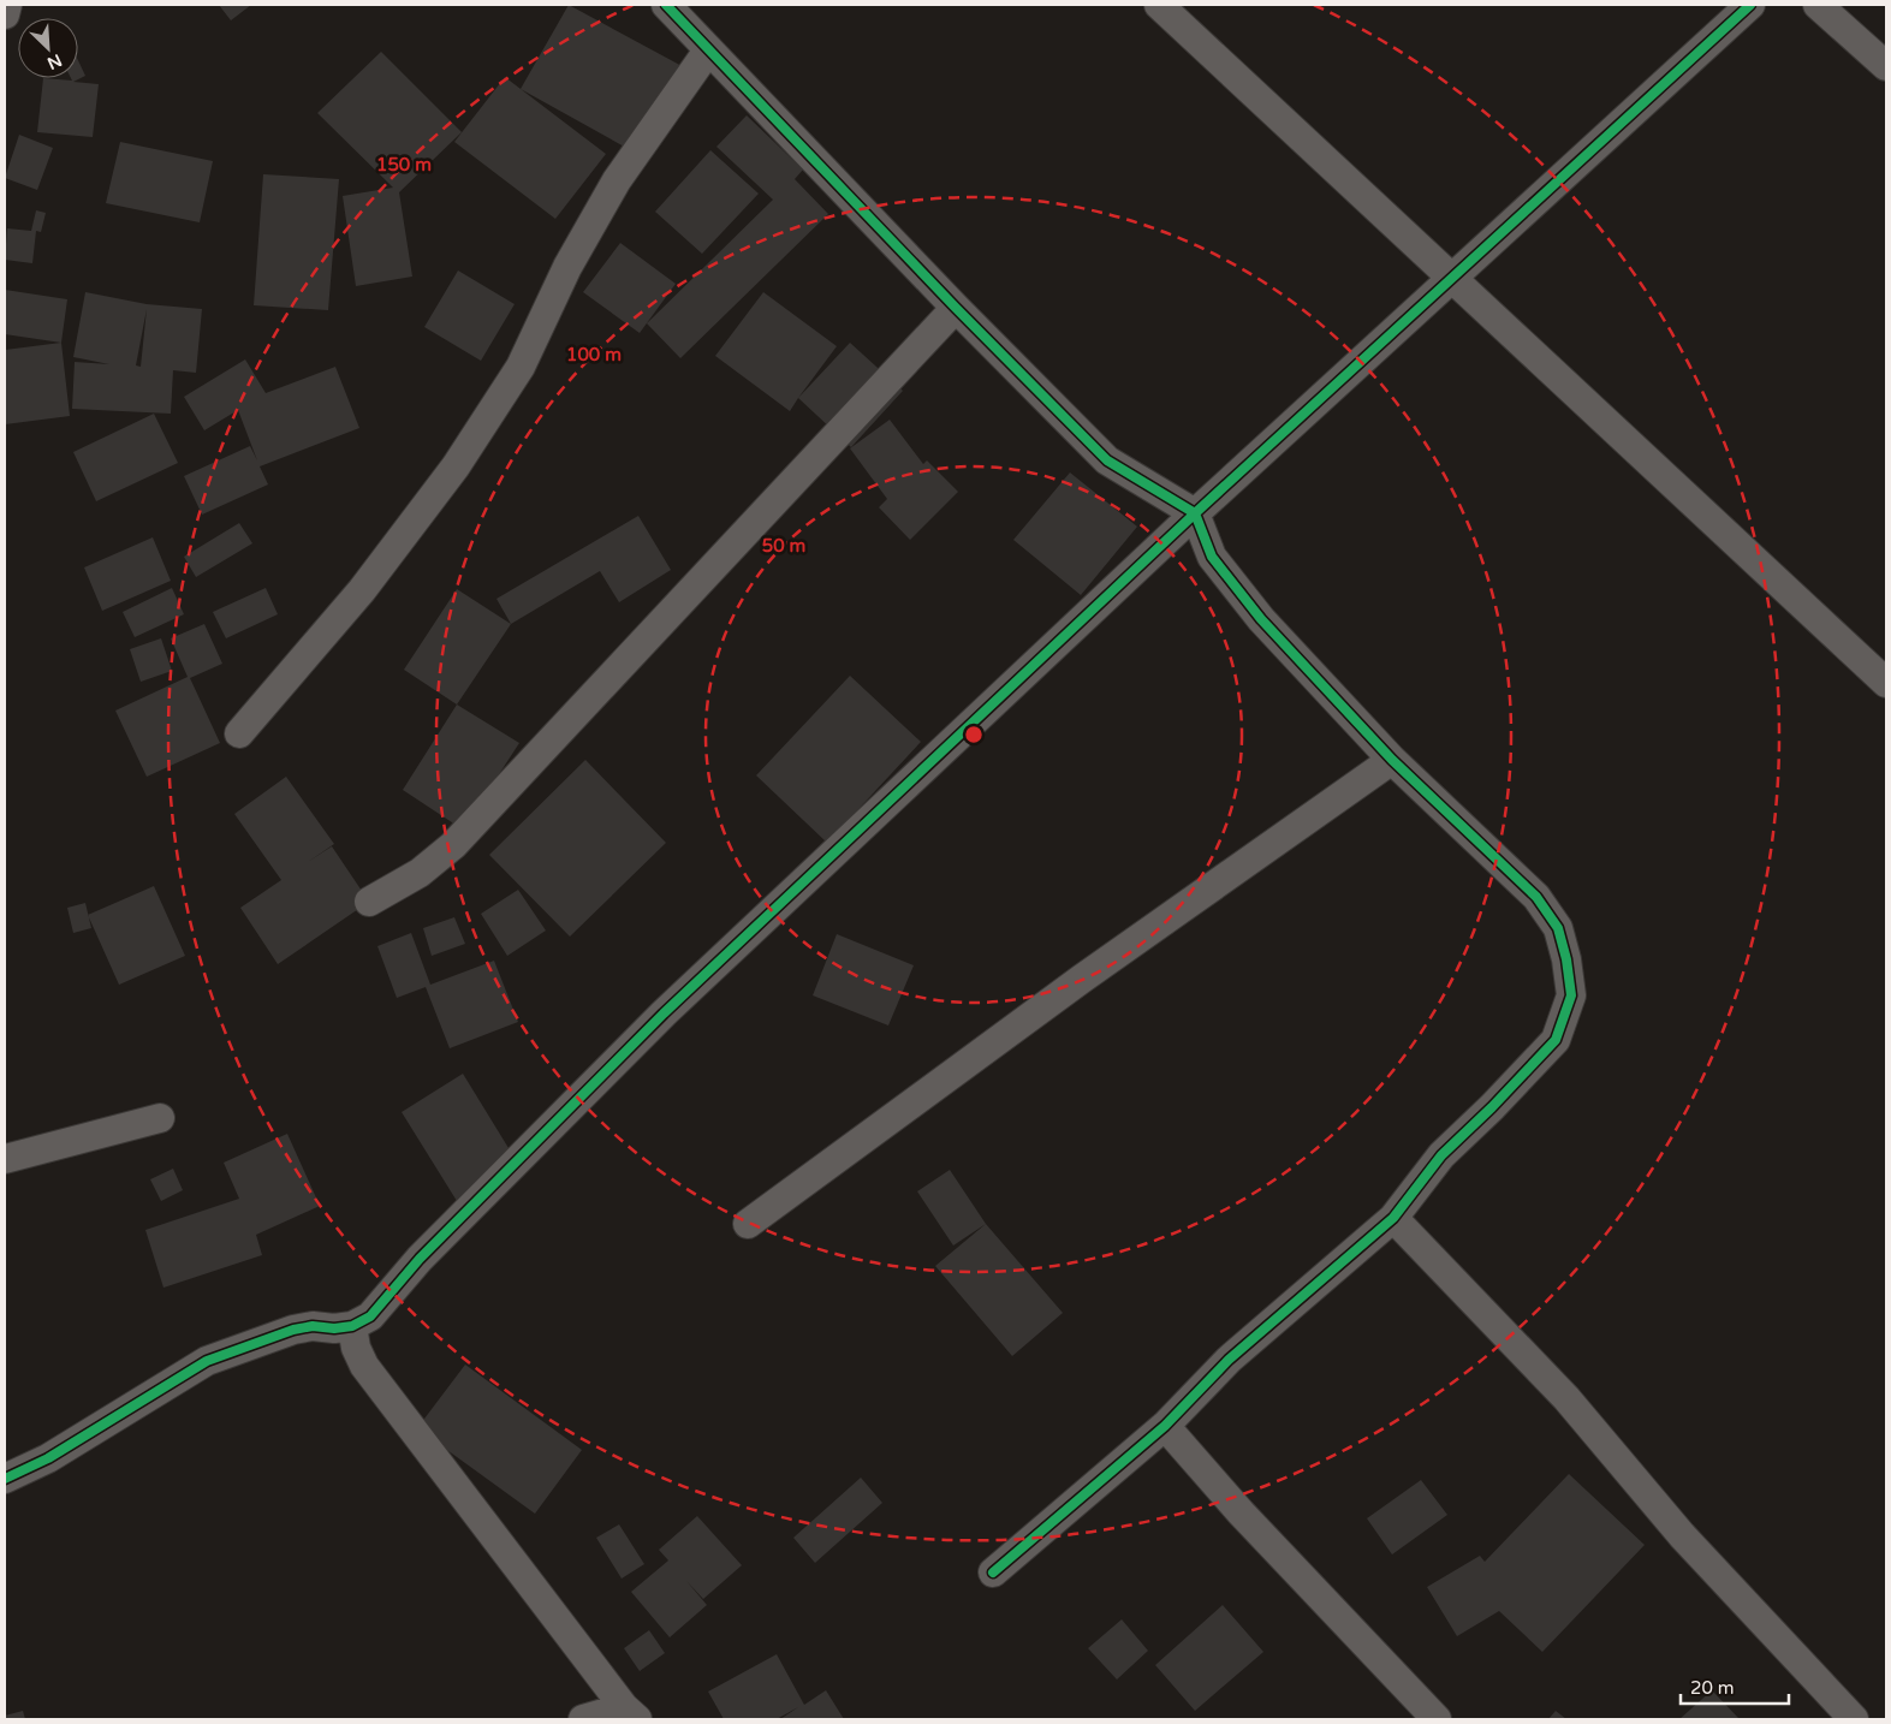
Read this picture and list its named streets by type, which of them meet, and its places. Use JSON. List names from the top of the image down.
{
  "scale_bar": "20 m",
  "north": "bottom right",
  "rings": ["150 m", "100 m", "50 m"]
}
